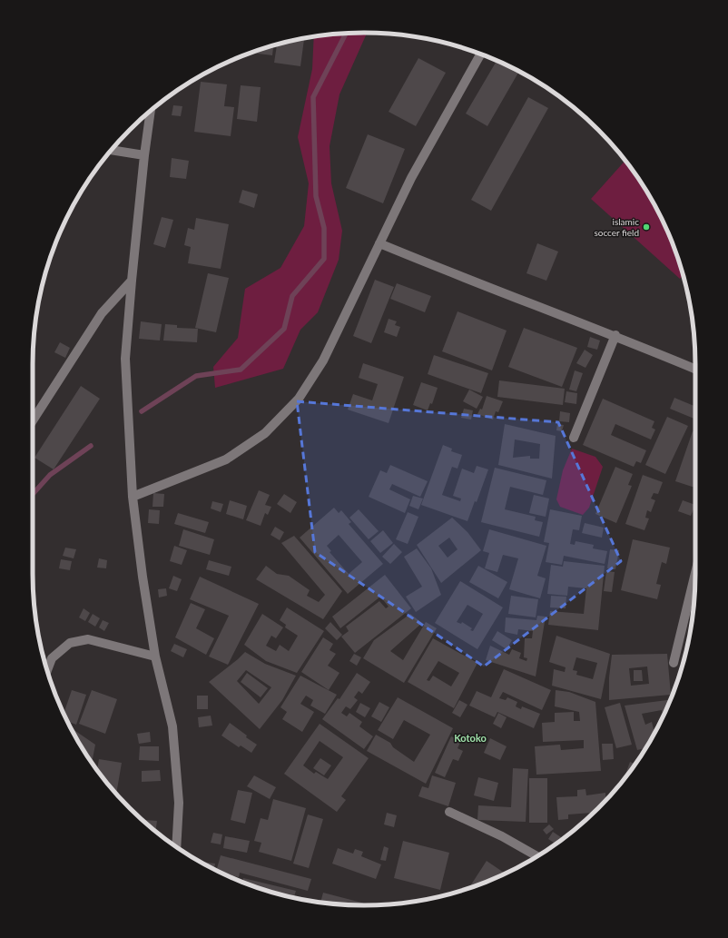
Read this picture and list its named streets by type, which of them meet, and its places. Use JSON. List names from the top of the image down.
{
  "districts": ["Kotoko"],
  "places": ["islamic soccer field"]
}
